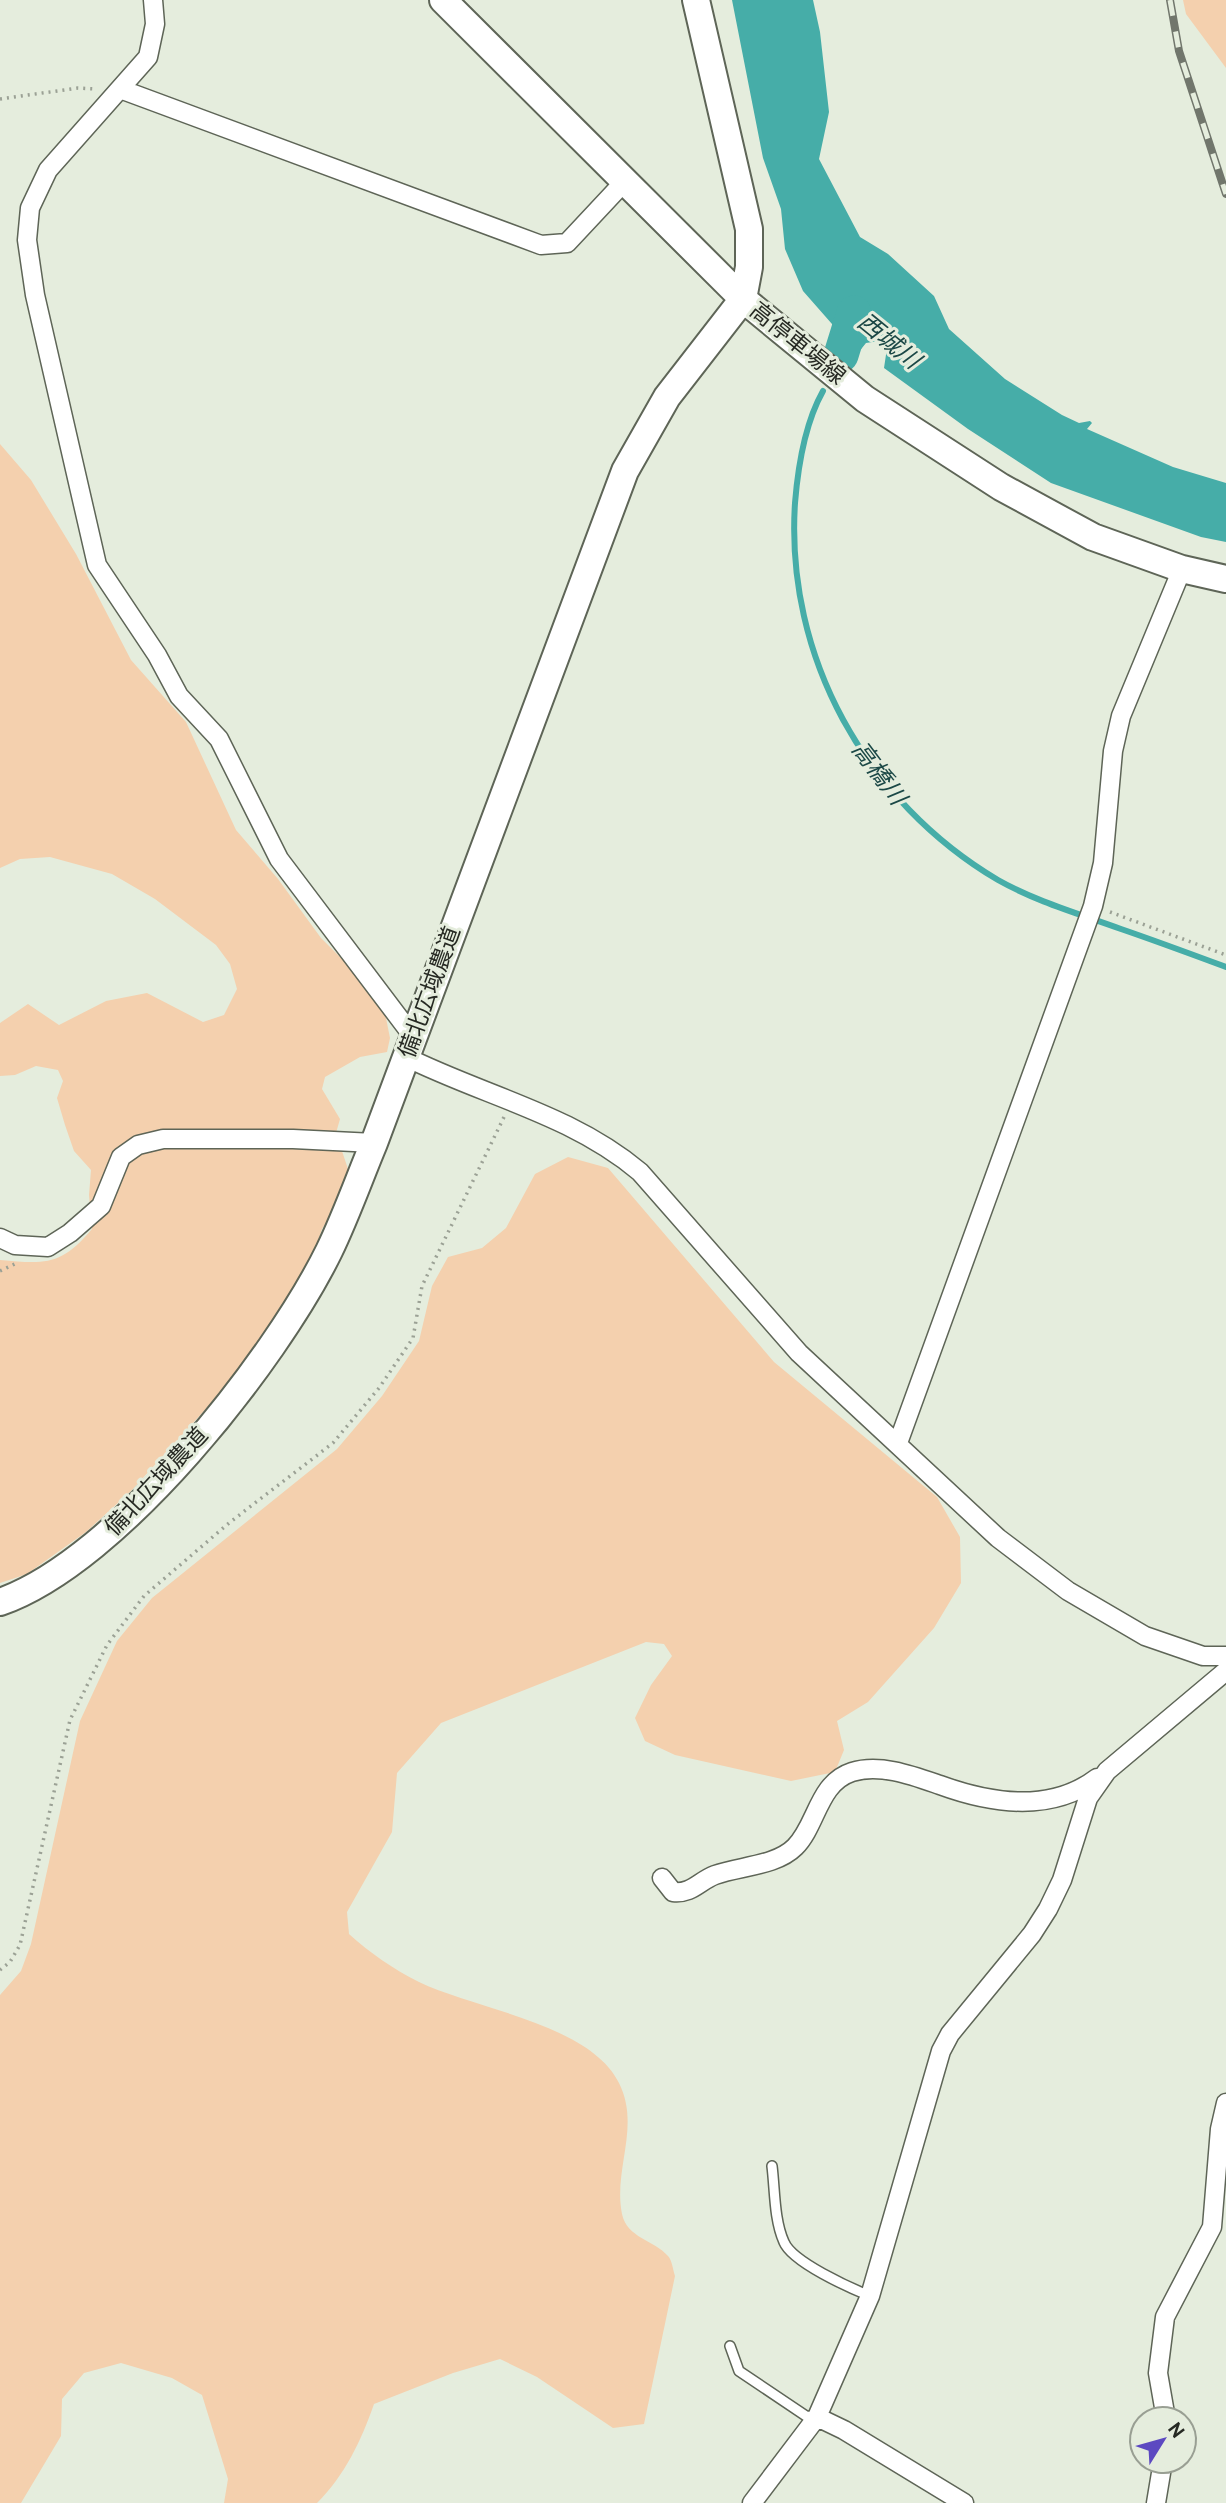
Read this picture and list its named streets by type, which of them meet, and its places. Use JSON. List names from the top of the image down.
{
  "streets": {
    "street": ["高停車場線", "備北広域農道"]
  },
  "crossings": [
    ["高停車場線", "備北広域農道"]
  ],
  "water": ["西城川", "高橋川"],
  "north": "top right"
}
